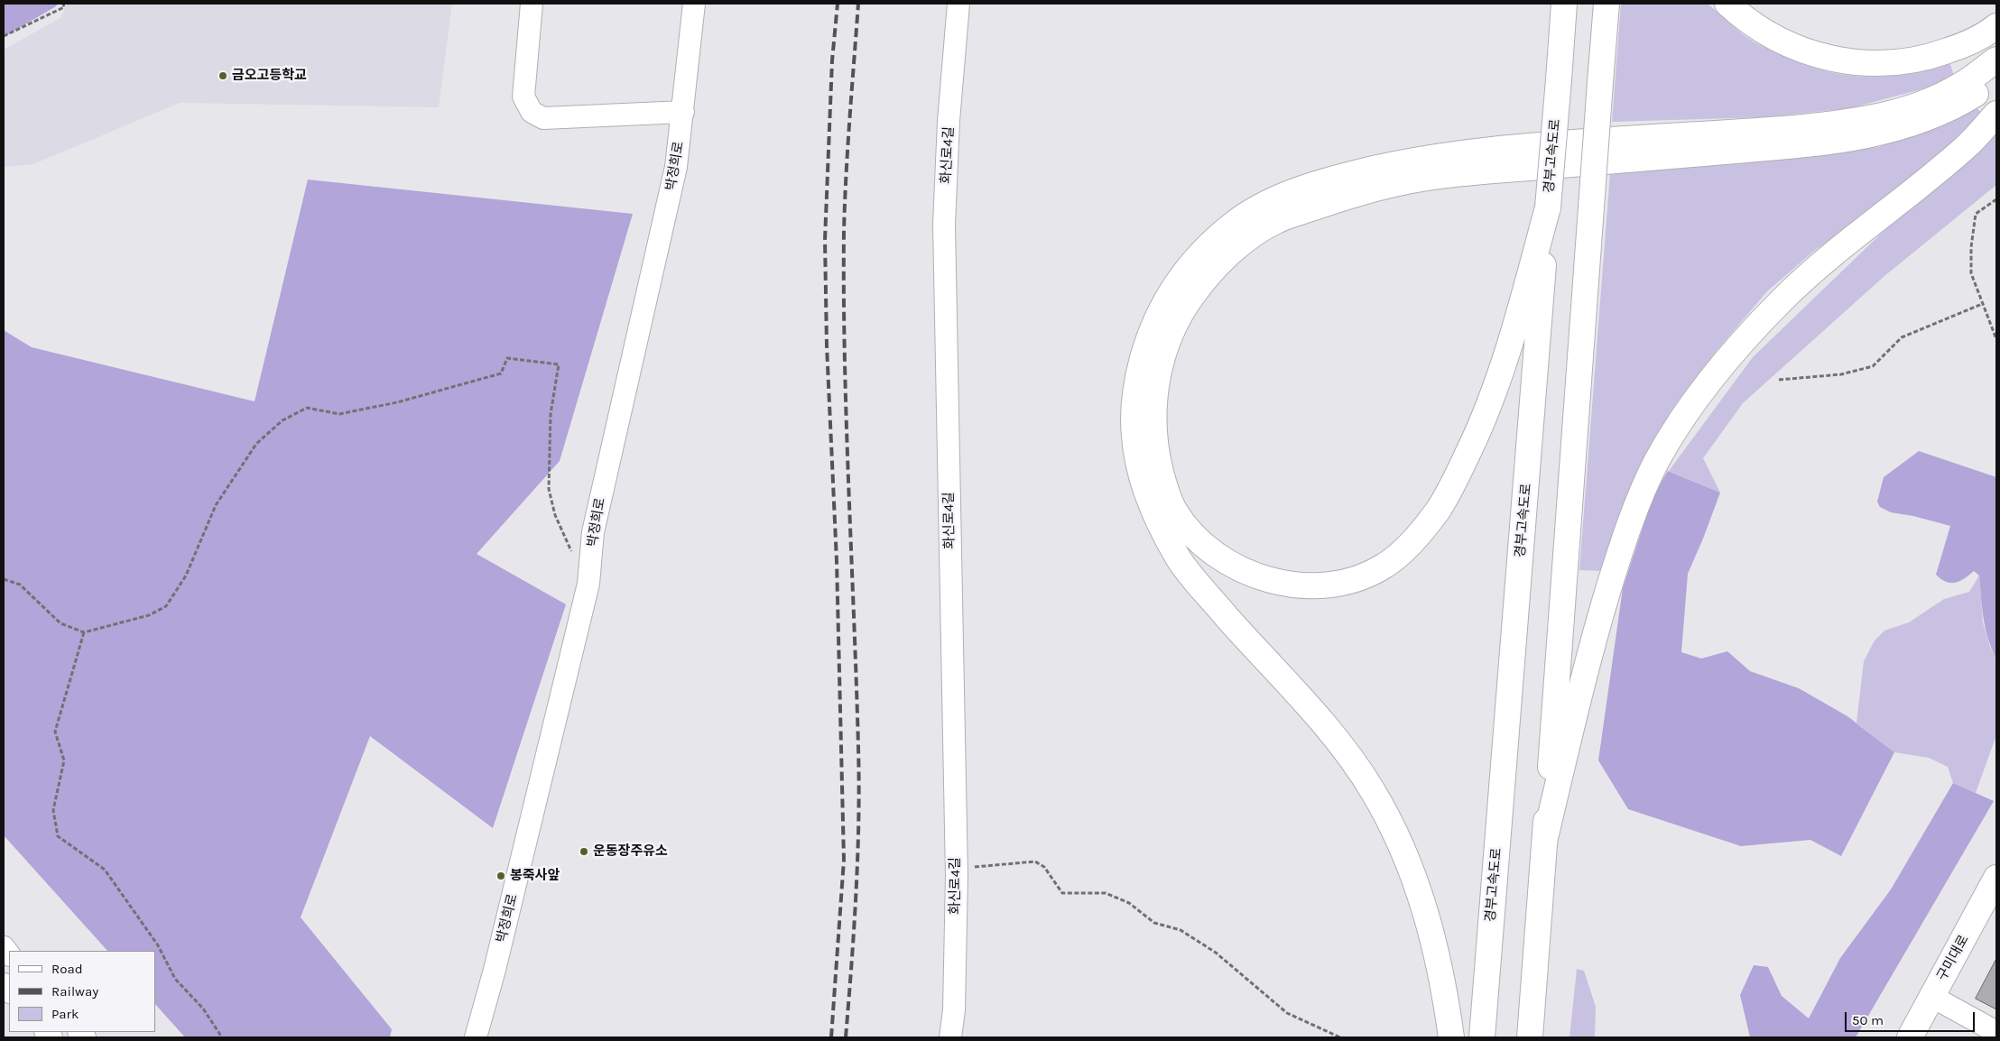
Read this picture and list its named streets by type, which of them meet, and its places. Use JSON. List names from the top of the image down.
{
  "streets": {
    "main road": ["경부고속도로", "구미대로"],
    "street": ["화신로4길", "박정희로"]
  },
  "places": ["금오고등학교", "운동장주유소", "봉죽사앞"],
  "legend": ["Road", "Railway", "Park"],
  "scale_bar": "50 m"
}
